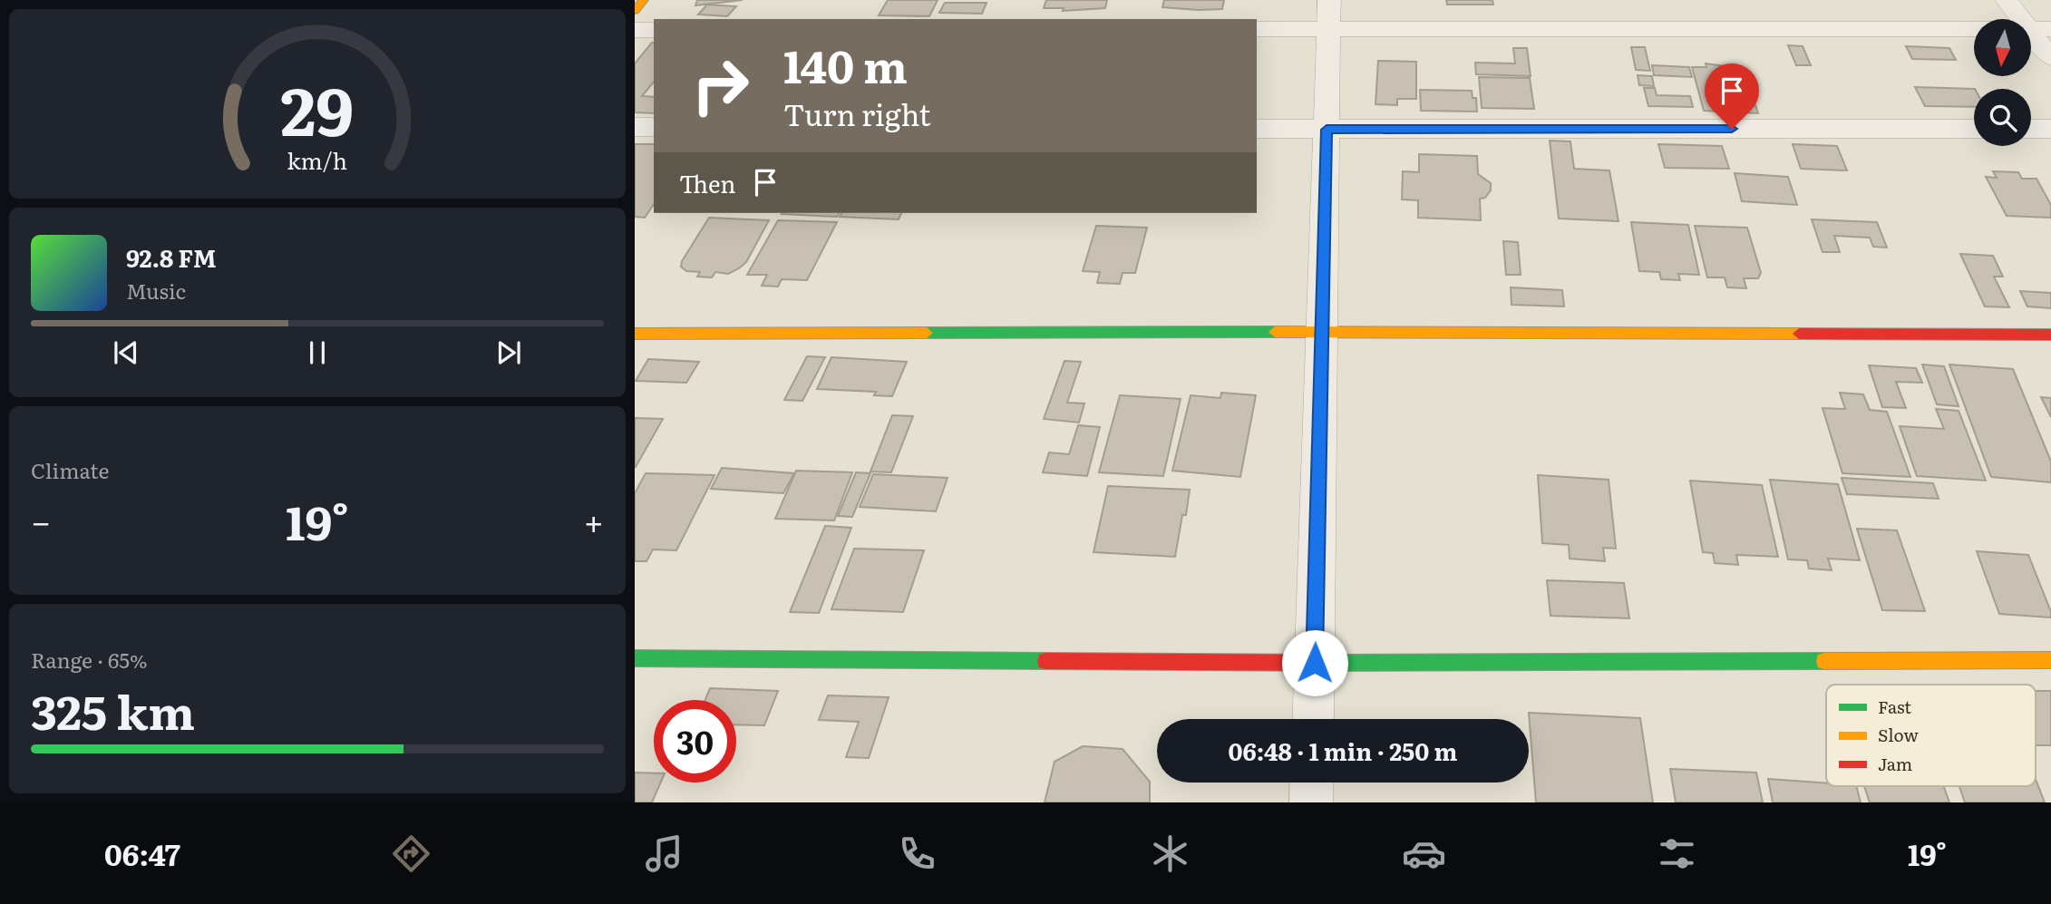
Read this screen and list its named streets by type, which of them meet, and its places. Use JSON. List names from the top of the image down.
{
  "legend": ["Fast", "Slow", "Jam"],
  "north": "bottom",
  "page": {
    "turn": ["140 m", "Turn right"],
    "then": "Then",
    "song": ["92.8 FM", "Music"],
    "tile": [
      "Climate",
      ["Range · 65%", "325 km"]
    ],
    "heat": ["−", "19°", "+"],
    "limit": "30",
    "trip": "06:48 · 1 min · 250 m",
    "tabs": ["06:47", "19°"],
    "gauge": ["29", "km/h"]
  }
}
